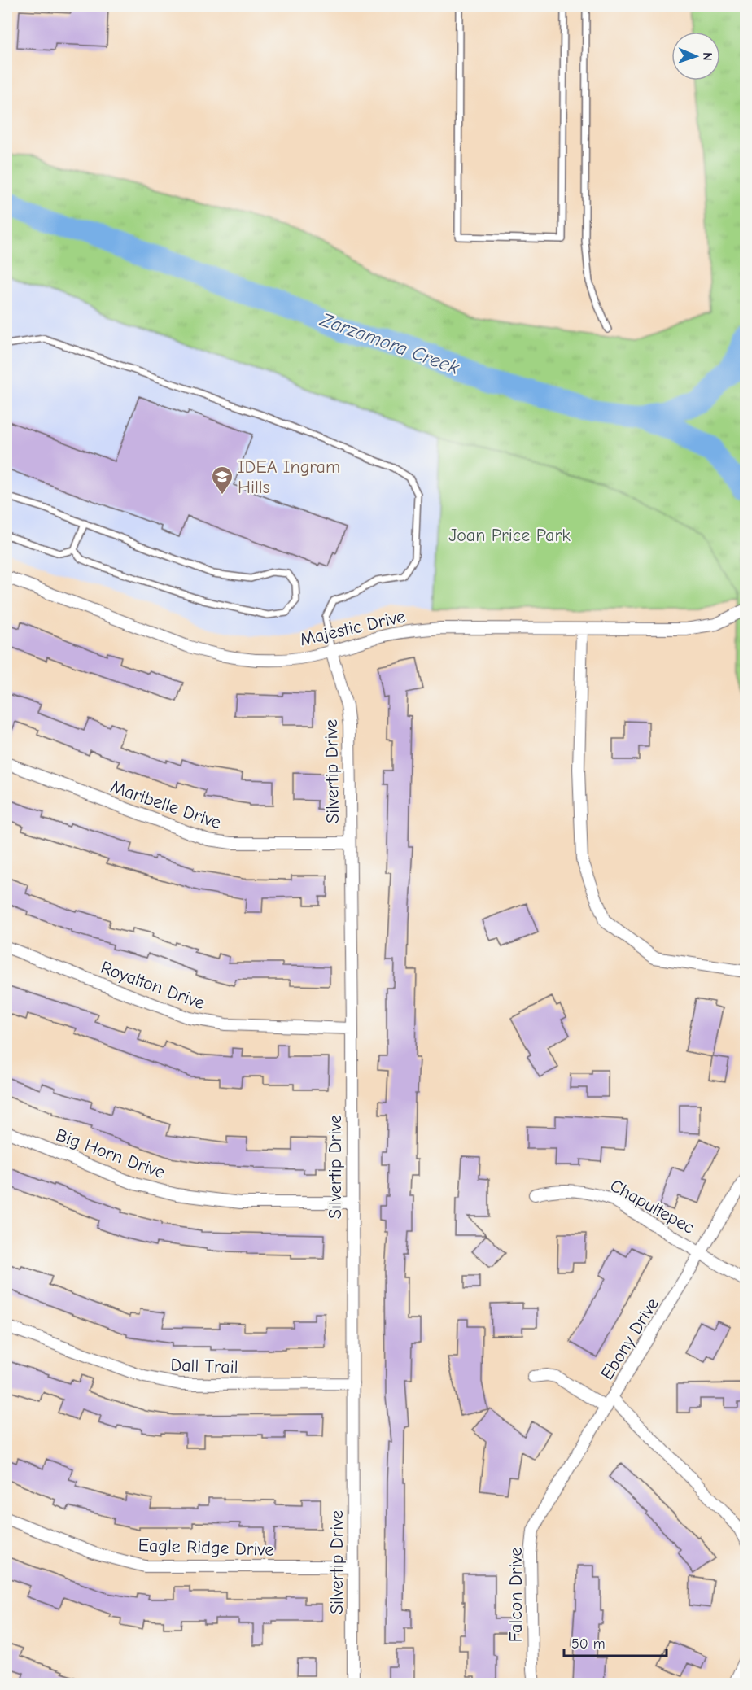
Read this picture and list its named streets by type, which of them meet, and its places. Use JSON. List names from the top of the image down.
{
  "streets": {
    "street": [
      "Majestic Drive",
      "Silvertip Drive",
      "Maribelle Drive",
      "Royalton Drive",
      "Big Horn Drive",
      "Chapultepec",
      "Ebony Drive",
      "Dall Trail",
      "Eagle Ridge Drive",
      "Falcon Drive"
    ]
  },
  "crossings": [
    ["Majestic Drive", "Silvertip Drive"],
    ["Silvertip Drive", "Maribelle Drive"],
    ["Silvertip Drive", "Royalton Drive"],
    ["Silvertip Drive", "Big Horn Drive"],
    ["Silvertip Drive", "Dall Trail"],
    ["Silvertip Drive", "Eagle Ridge Drive"],
    ["Chapultepec", "Ebony Drive"],
    ["Ebony Drive", "Falcon Drive"]
  ],
  "water": ["Zarzamora Creek"],
  "parks": ["Joan Price Park"],
  "places": {
    "school or university": ["IDEA Ingram Hills"]
  },
  "scale_bar": "50 m",
  "north": "right"
}
